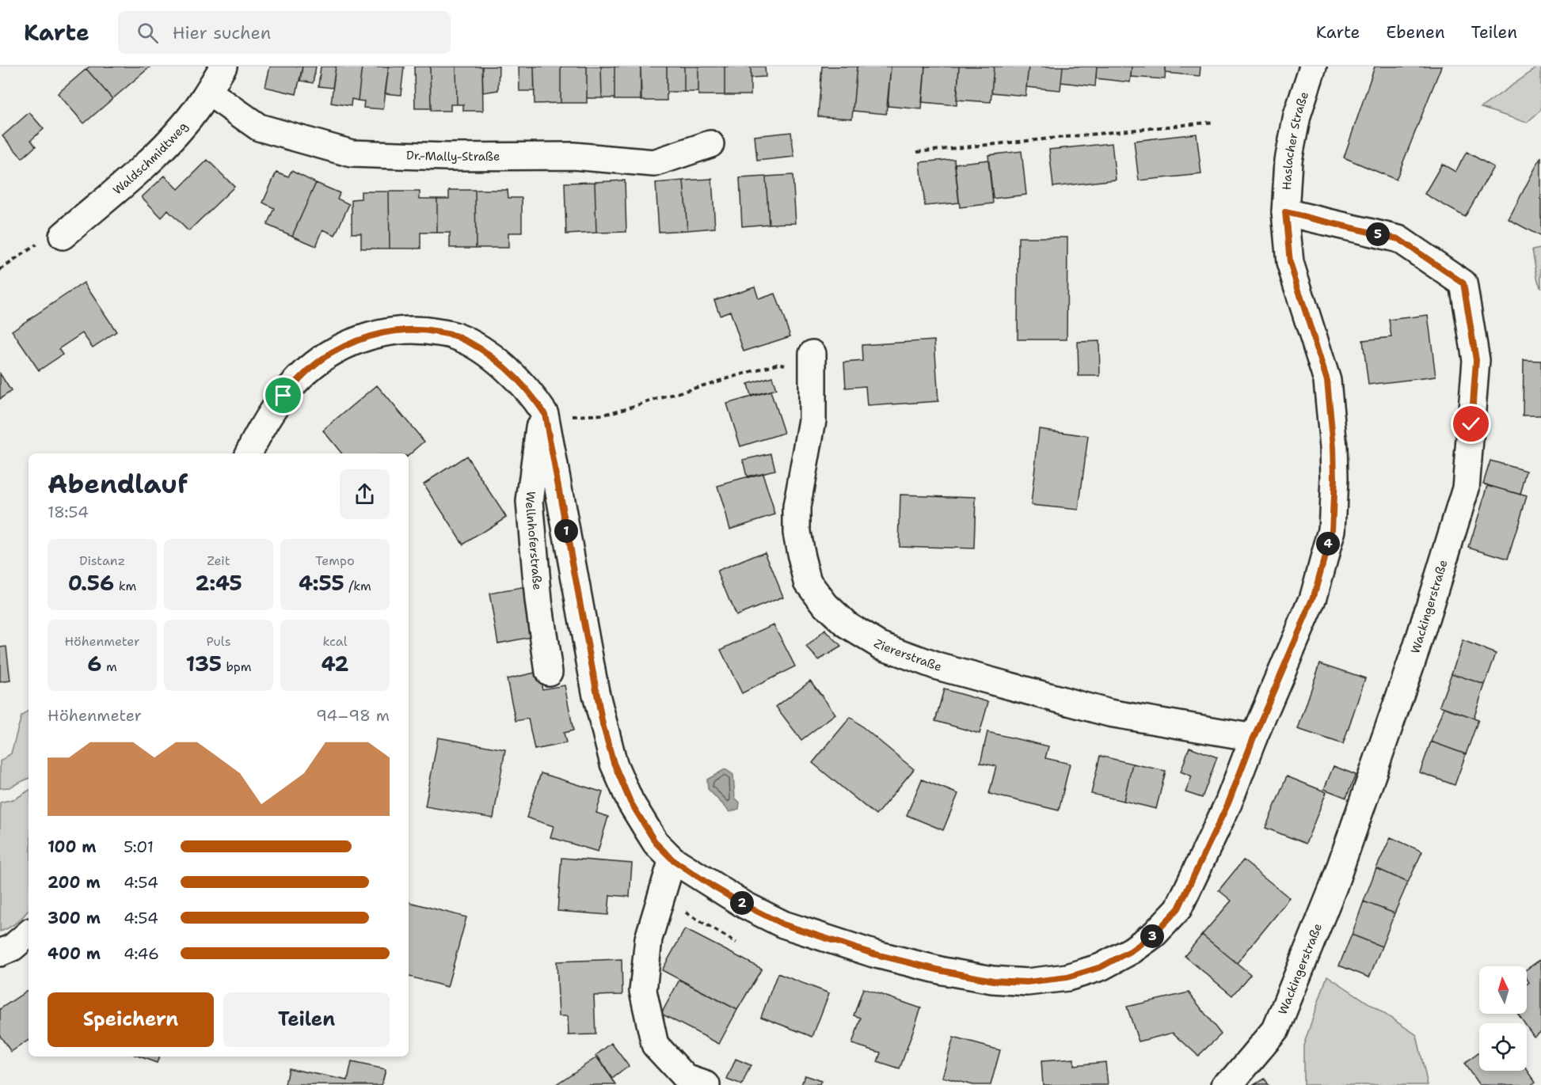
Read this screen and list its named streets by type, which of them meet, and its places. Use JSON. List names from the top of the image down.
{
  "streets": {
    "street": [
      "Haslacher Straße",
      "Dr.-Mally-Straße",
      "Waldschmidtweg",
      "Wellnhoferstraße",
      "Wackingerstraße",
      "Ziererstraße"
    ]
  },
  "crossings": [
    ["Haslacher Straße", "Wellnhoferstraße"],
    ["Haslacher Straße", "Wackingerstraße"],
    ["Haslacher Straße", "Ziererstraße"],
    ["Dr.-Mally-Straße", "Waldschmidtweg"]
  ],
  "north": "top",
  "page": {
    "header": "Karte",
    "search": "Hier suchen",
    "nav": ["Karte", "Ebenen", "Teilen"],
    "pins": [
      "5",
      "1",
      "4",
      "2",
      "3"
    ],
    "heading": ["Abendlauf", "18:54"],
    "stats": [
      ["Distanz", "0.56 km"],
      ["Zeit", "2:45"],
      ["Tempo", "4:55 /km"],
      ["Höhenmeter", "6 m"],
      ["Puls", "135 bpm"],
      ["kcal", "42"]
    ],
    "chart": ["Höhenmeter", "94–98 m"],
    "list": [
      {
        "name": "100 m",
        "note": "5:01"
      },
      {
        "name": "200 m",
        "note": "4:54"
      },
      {
        "name": "300 m",
        "note": "4:54"
      },
      {
        "name": "400 m",
        "note": "4:46"
      }
    ],
    "buttons": ["Speichern", "Teilen"]
  }
}
